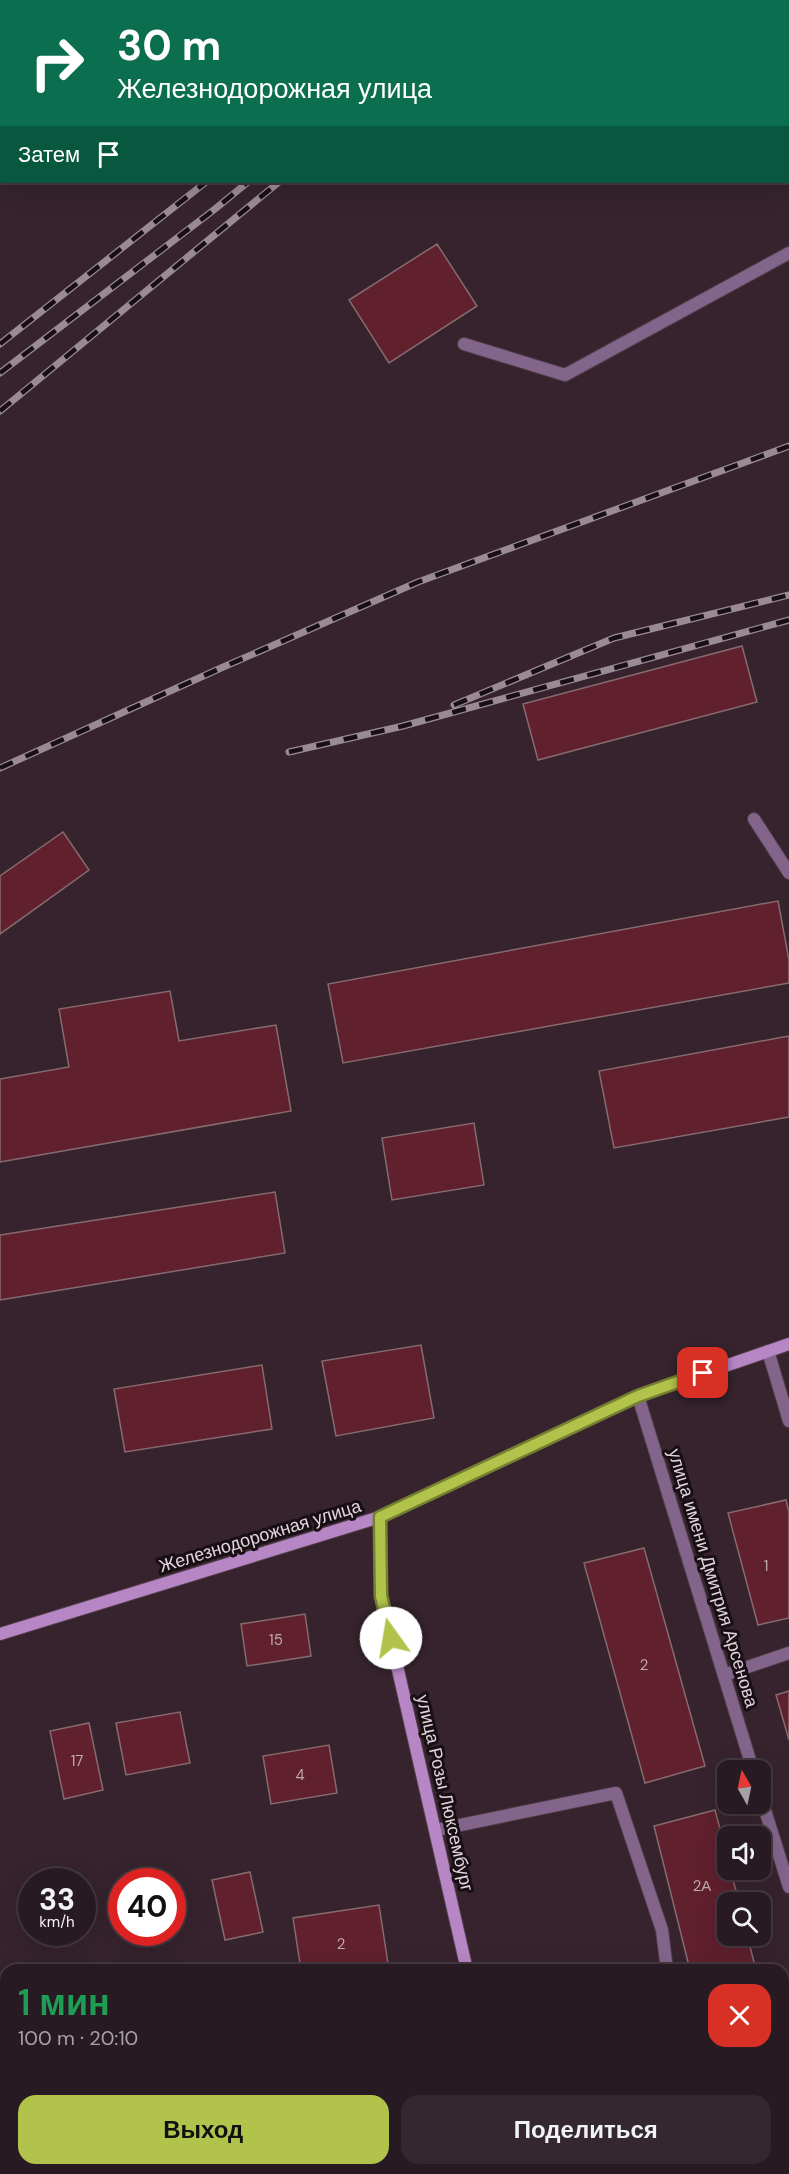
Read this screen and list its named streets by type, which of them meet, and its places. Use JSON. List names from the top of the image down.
{
  "streets": {
    "street": ["Железнодорожная улица", "улица имени Дмитрия Арсенова", "улица Розы Люксембург"]
  },
  "crossings": [
    ["Железнодорожная улица", "улица имени Дмитрия Арсенова"],
    ["Железнодорожная улица", "улица Розы Люксембург"]
  ],
  "house_numbers": [
    "1",
    "15",
    "2",
    "17",
    "4",
    "2А",
    "2"
  ],
  "north": "top",
  "page": {
    "turn": ["30 m", "Железнодорожная улица"],
    "then": "Затем",
    "speed": "33 km/h",
    "limit": "40",
    "heading": ["1 мин", "100 m · 20:10"],
    "buttons": ["Выход", "Поделиться"]
  }
}
